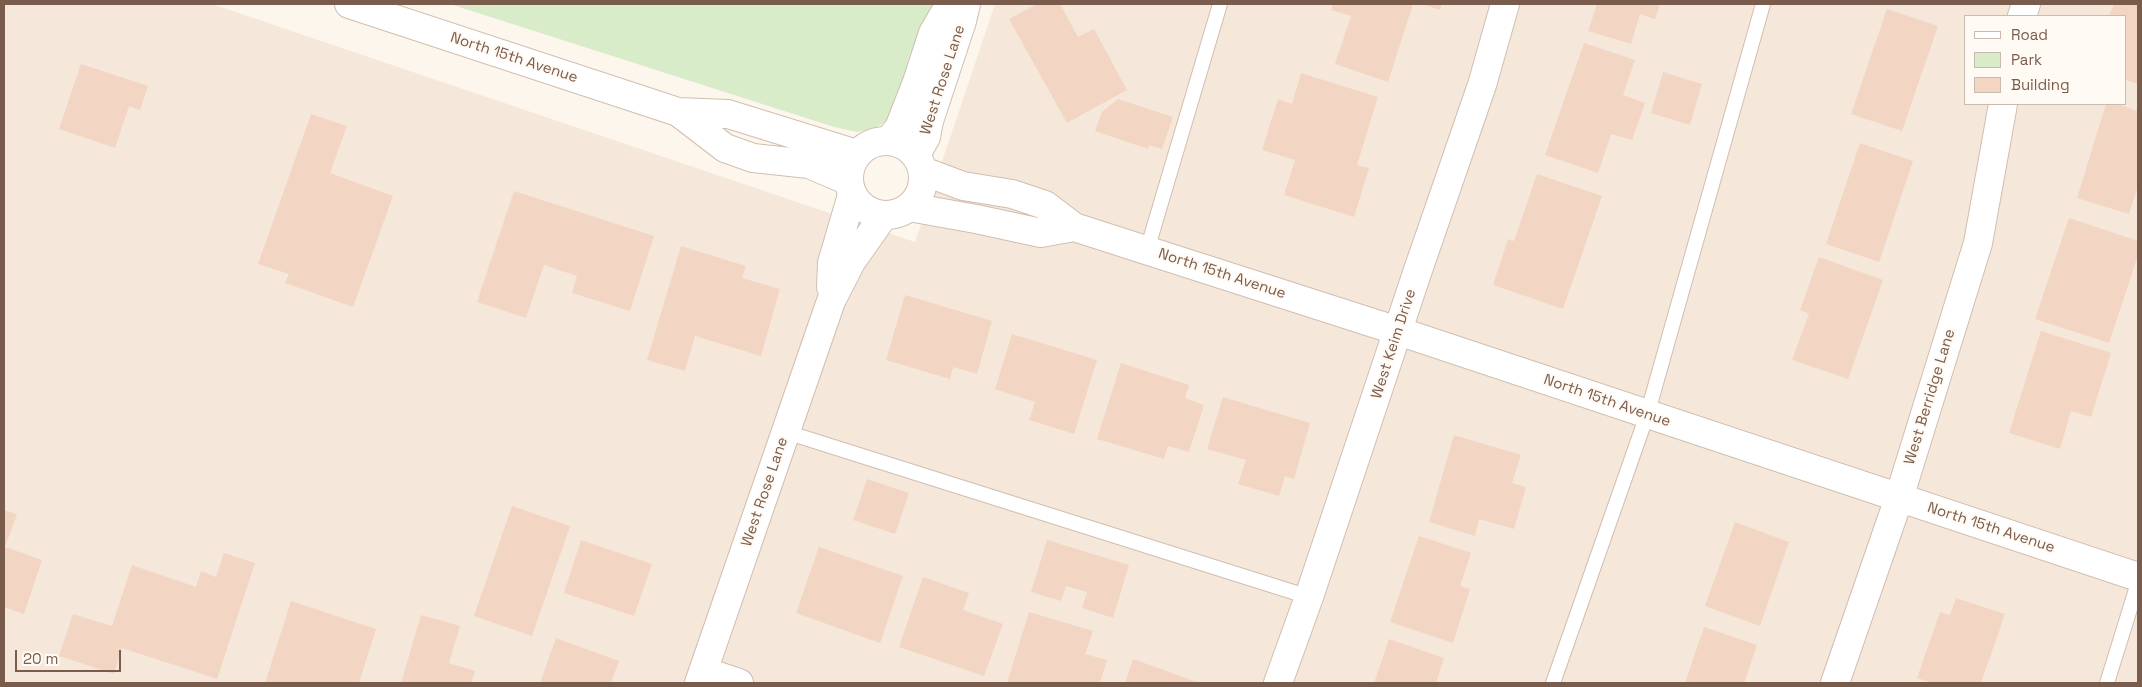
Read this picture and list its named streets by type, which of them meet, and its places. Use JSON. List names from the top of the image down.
{
  "streets": {
    "street": [
      "North 15th Avenue",
      "West Rose Lane",
      "West Keim Drive",
      "West Berridge Lane"
    ]
  },
  "crossings": [
    ["North 15th Avenue", "West Rose Lane"],
    ["North 15th Avenue", "West Keim Drive"],
    ["North 15th Avenue", "West Berridge Lane"]
  ],
  "legend": ["Road", "Park", "Building"],
  "scale_bar": "20 m"
}
